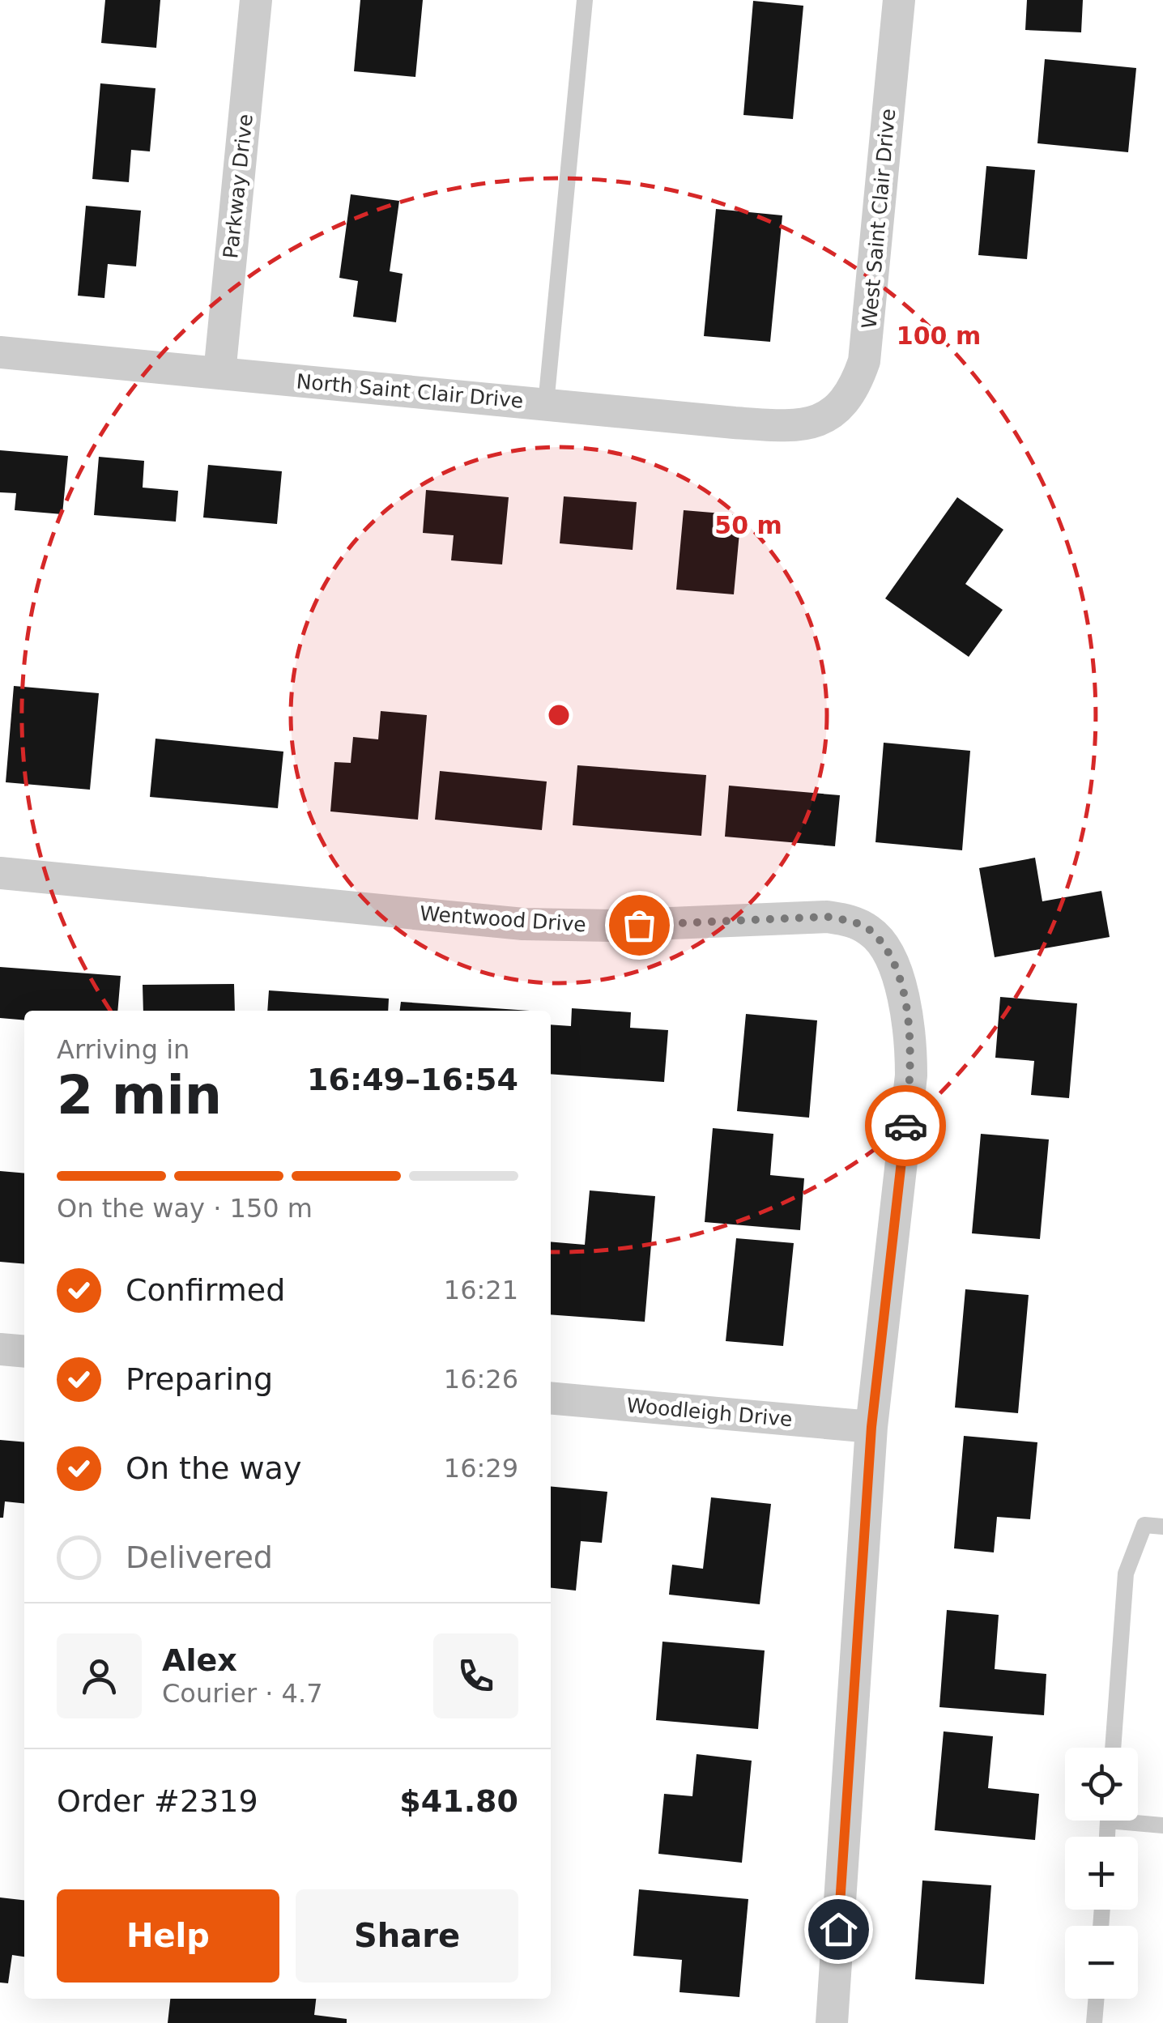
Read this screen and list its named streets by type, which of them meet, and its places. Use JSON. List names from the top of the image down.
{
  "streets": {
    "street": [
      "Parkway Drive",
      "West Saint Clair Drive",
      "North Saint Clair Drive",
      "Wentwood Drive",
      "Woodleigh Drive"
    ]
  },
  "crossings": [
    ["Parkway Drive", "North Saint Clair Drive"],
    ["West Saint Clair Drive", "North Saint Clair Drive"],
    ["Wentwood Drive", "Woodleigh Drive"]
  ],
  "page": {
    "heading": ["2 min", "Arriving in", "16:49–16:54"],
    "panel": [
      "Alex",
      "Courier · 4.7",
      "Order #2319",
      "$41.80"
    ],
    "bar": "On the way · 150 m",
    "list": [
      ["Confirmed", "16:21"],
      ["Preparing", "16:26"],
      ["On the way", "16:29"],
      "Delivered"
    ],
    "map_buttons": ["+", "−"],
    "buttons": ["Help", "Share"]
  },
  "rings": ["100 m", "50 m"]
}
